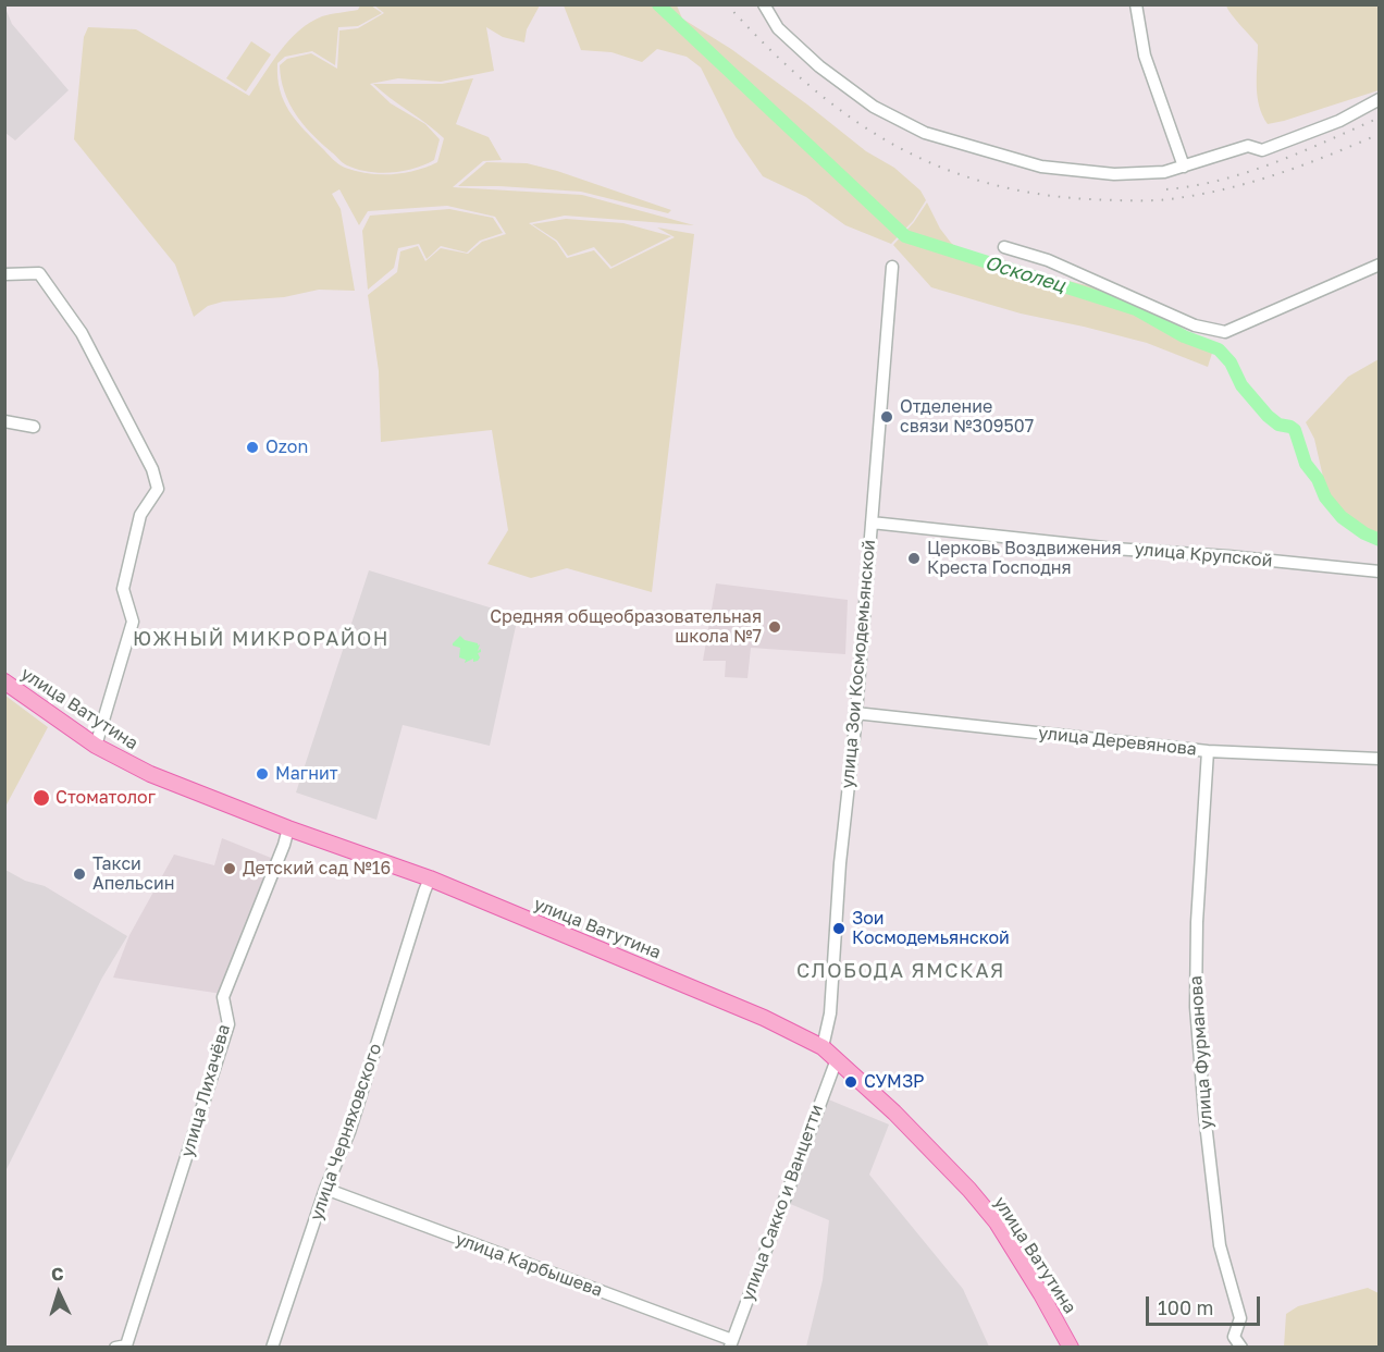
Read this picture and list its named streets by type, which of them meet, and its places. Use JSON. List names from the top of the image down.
{
  "streets": {
    "main road": ["улица Ватутина"],
    "street": [
      "улица Крупской",
      "улица Зои Космодемьянской",
      "улица Деревянова",
      "улица Фурманова",
      "улица Лихачёва",
      "улица Черняховского",
      "улица Сакко и Ванцетти",
      "улица Карбышева"
    ]
  },
  "crossings": [
    ["улица Крупской", "улица Зои Космодемьянской"],
    ["улица Зои Космодемьянской", "улица Ватутина"],
    ["улица Зои Космодемьянской", "улица Деревянова"],
    ["улица Ватутина", "улица Лихачёва"],
    ["улица Ватутина", "улица Черняховского"],
    ["улица Ватутина", "улица Сакко и Ванцетти"],
    ["улица Деревянова", "улица Фурманова"],
    ["улица Черняховского", "улица Карбышева"],
    ["улица Сакко и Ванцетти", "улица Карбышева"]
  ],
  "districts": ["ЮЖНЫЙ МИКРОРАЙОН", "СЛОБОДА ЯМСКАЯ"],
  "water": ["Осколец"],
  "places": [
    "Отделение связи №309507",
    "Ozon",
    "Церковь Воздвижения Креста Господня",
    "Средняя общеобразовательная школа №7",
    "Магнит",
    "Стоматолог",
    "Детский сад №16",
    "Такси Апельсин",
    "Зои Космодемьянской",
    "СУМЗР"
  ],
  "scale_bar": "100 m",
  "north": "top"
}
